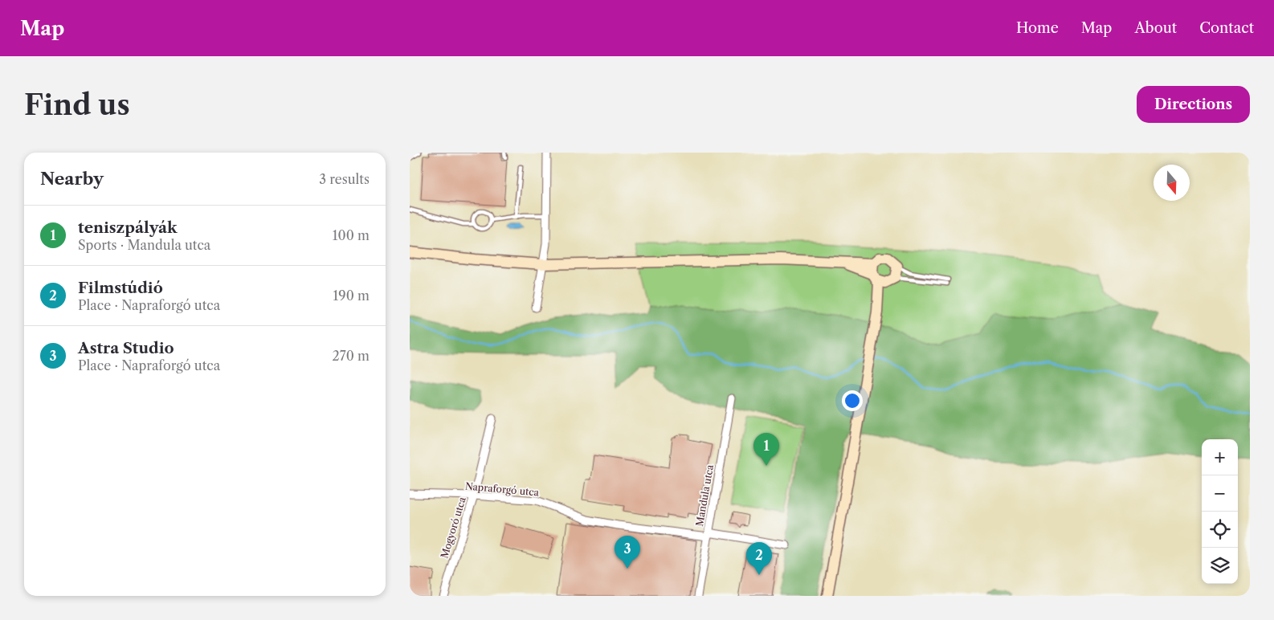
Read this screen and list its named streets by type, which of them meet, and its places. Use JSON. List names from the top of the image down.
{
  "streets": {
    "street": ["Napraforgó utca", "Mandula utca", "Mogyoró utca"]
  },
  "crossings": [
    ["Napraforgó utca", "Mandula utca"],
    ["Napraforgó utca", "Mogyoró utca"]
  ],
  "north": "bottom",
  "page": {
    "header": "Map",
    "nav": [
      "Home",
      "Map",
      "About",
      "Contact"
    ],
    "buttons": "Directions",
    "title": "Find us",
    "heading": ["Nearby", "3 results"],
    "list": [
      {
        "mark": "1",
        "name": "teniszpályák",
        "note": "Sports · Mandula utca",
        "value": "100 m"
      },
      {
        "mark": "2",
        "name": "Filmstúdió",
        "note": "Place · Napraforgó utca",
        "value": "190 m"
      },
      {
        "mark": "3",
        "name": "Astra Studio",
        "note": "Place · Napraforgó utca",
        "value": "270 m"
      }
    ],
    "pins": ["1", "3", "2"],
    "map_buttons": ["+", "−"]
  }
}
